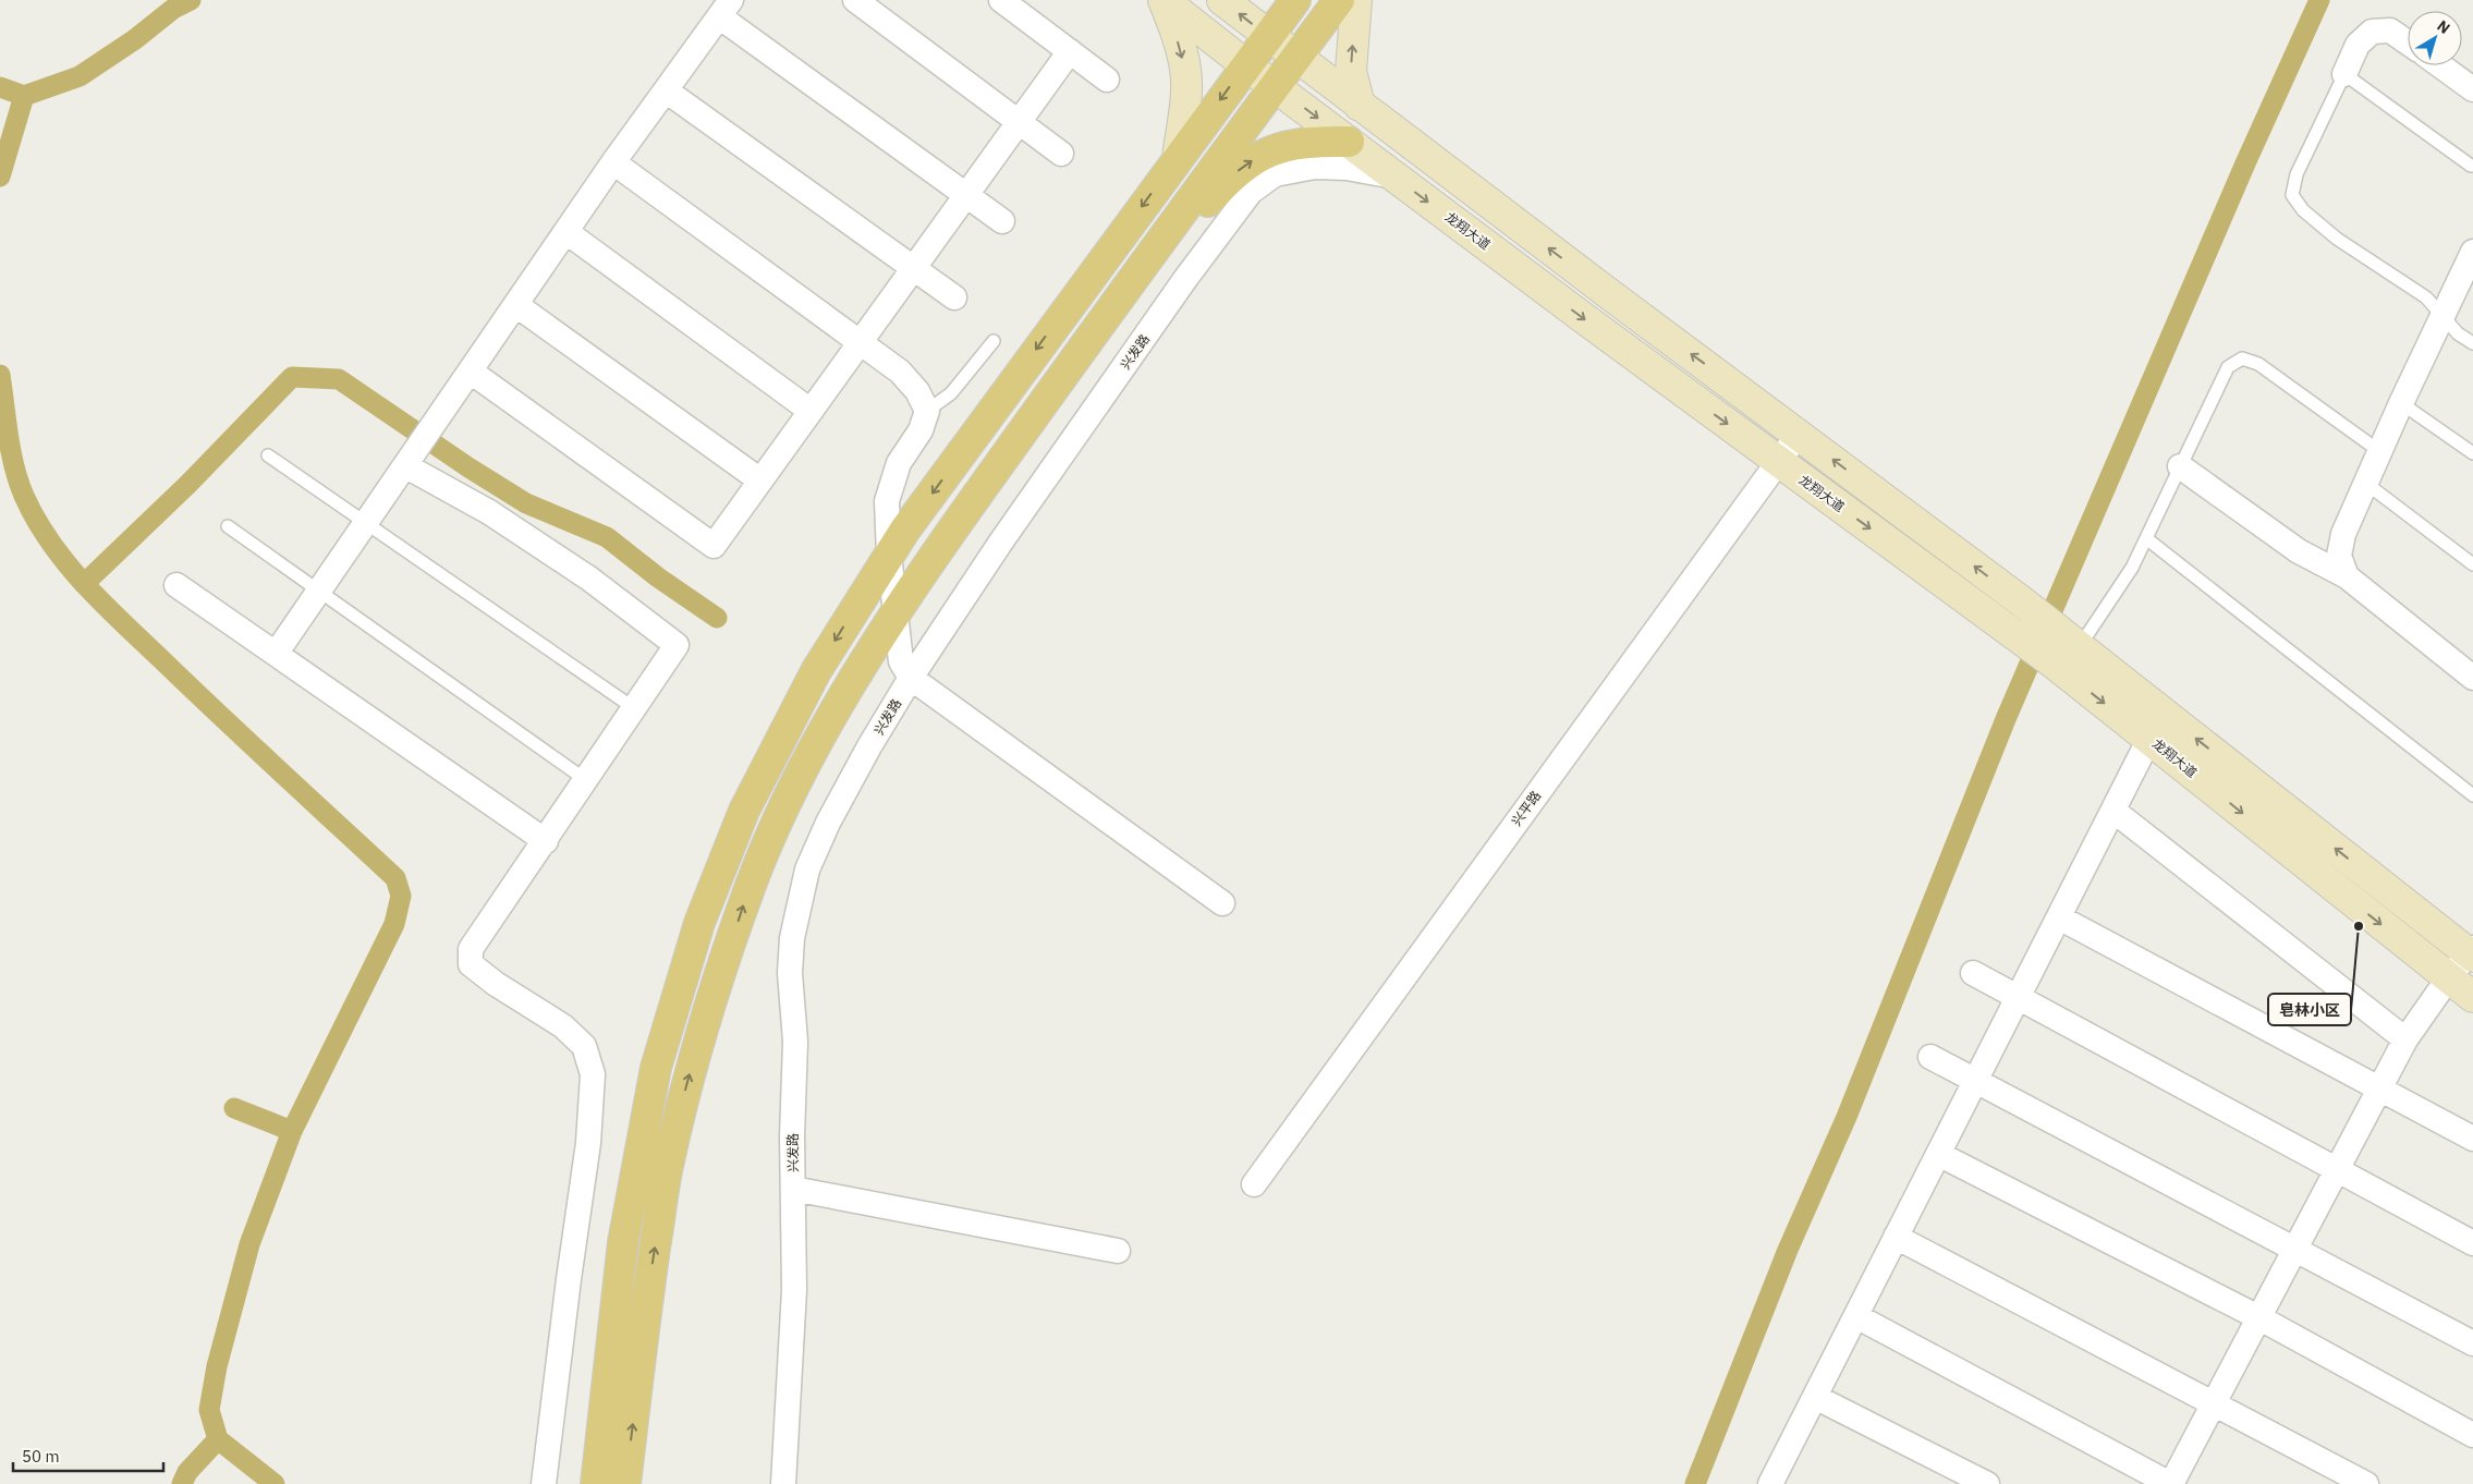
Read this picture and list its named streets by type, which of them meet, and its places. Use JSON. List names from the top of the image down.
{
  "streets": {
    "main road": ["龙翔大道"],
    "street": ["兴发路", "兴平路"]
  },
  "crossings": [
    ["龙翔大道", "兴发路"],
    ["龙翔大道", "兴平路"]
  ],
  "places": ["皂林小区"],
  "scale_bar": "50 m",
  "north": "top right"
}
